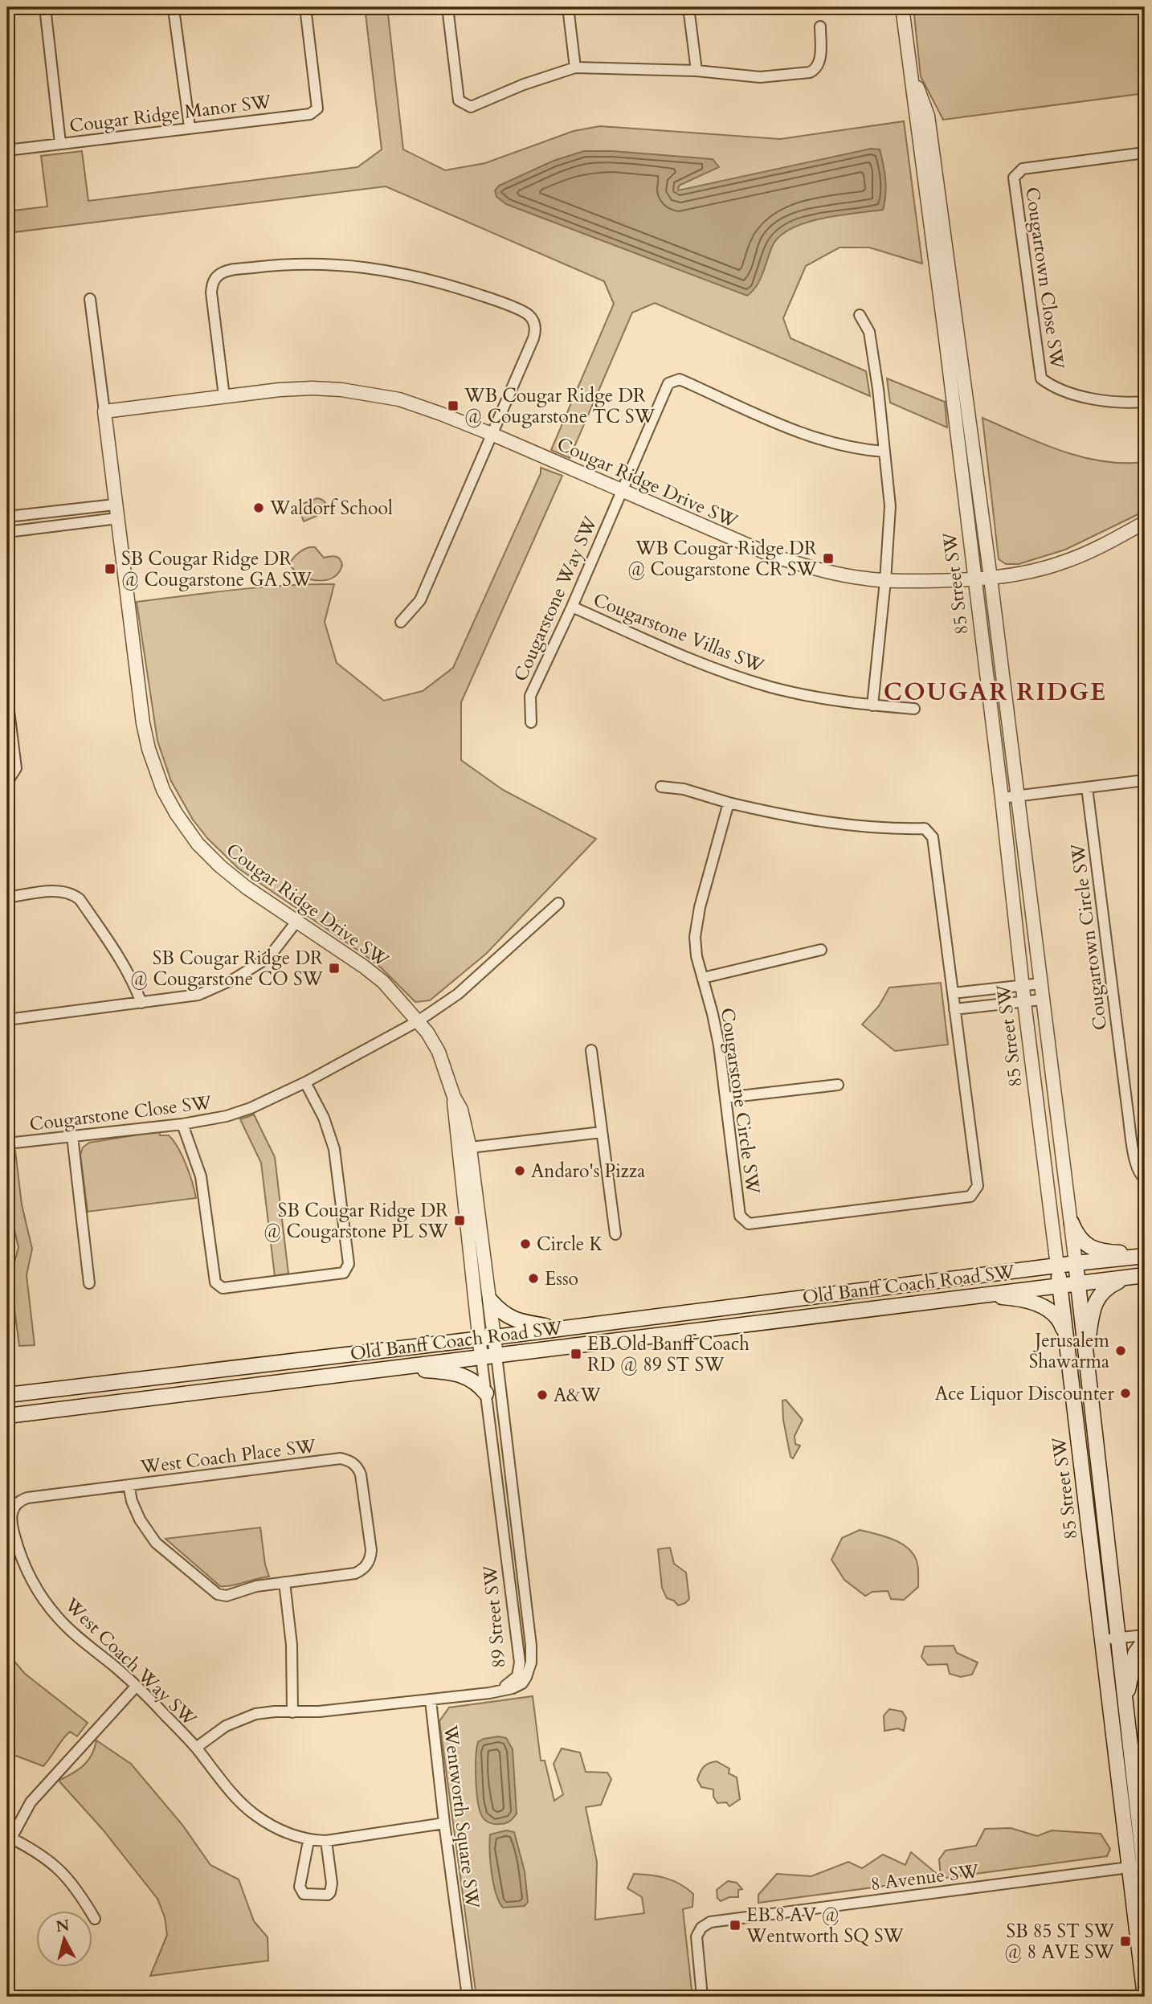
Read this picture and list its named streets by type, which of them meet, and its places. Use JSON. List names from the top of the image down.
{
  "streets": {
    "main road": ["85 Street SW", "Old Banff Coach Road SW"],
    "street": [
      "Cougar Ridge Manor SW",
      "Cougartown Close SW",
      "Cougar Ridge Drive SW",
      "Cougarstone Way SW",
      "Cougarstone Villas SW",
      "Cougartown Circle SW",
      "Cougarstone Circle SW",
      "Cougarstone Close SW",
      "West Coach Place SW",
      "89 Street SW",
      "West Coach Way SW",
      "Wentworth Square SW",
      "8 Avenue SW"
    ]
  },
  "crossings": [
    ["Cougar Ridge Drive SW", "85 Street SW"],
    ["Cougar Ridge Drive SW", "Cougarstone Way SW"],
    ["Cougar Ridge Drive SW", "Cougarstone Close SW"],
    ["Cougar Ridge Drive SW", "Old Banff Coach Road SW"],
    ["Cougar Ridge Drive SW", "89 Street SW"],
    ["85 Street SW", "Old Banff Coach Road SW"],
    ["85 Street SW", "8 Avenue SW"],
    ["Cougarstone Way SW", "Cougarstone Villas SW"],
    ["Old Banff Coach Road SW", "89 Street SW"],
    ["West Coach Place SW", "West Coach Way SW"],
    ["89 Street SW", "Wentworth Square SW"],
    ["West Coach Way SW", "Wentworth Square SW"]
  ],
  "districts": ["COUGAR RIDGE"],
  "places": {
    "transit": [
      "WB Cougar Ridge DR @ Cougarstone TC SW",
      "WB Cougar Ridge DR @ Cougarstone CR SW",
      "SB Cougar Ridge DR @ Cougarstone GA SW",
      "SB Cougar Ridge DR @ Cougarstone CO SW",
      "SB Cougar Ridge DR @ Cougarstone PL SW",
      "EB Old Banff Coach RD @ 89 ST SW",
      "EB 8 AV @ Wentworth SQ SW",
      "SB 85 ST SW @ 8 AVE SW"
    ],
    "other": [
      "Waldorf School",
      "Andaro's Pizza",
      "Circle K",
      "Esso",
      "Jerusalem Shawarma",
      "Ace Liquor Discounter",
      "A&W"
    ]
  },
  "north": "top"
}
